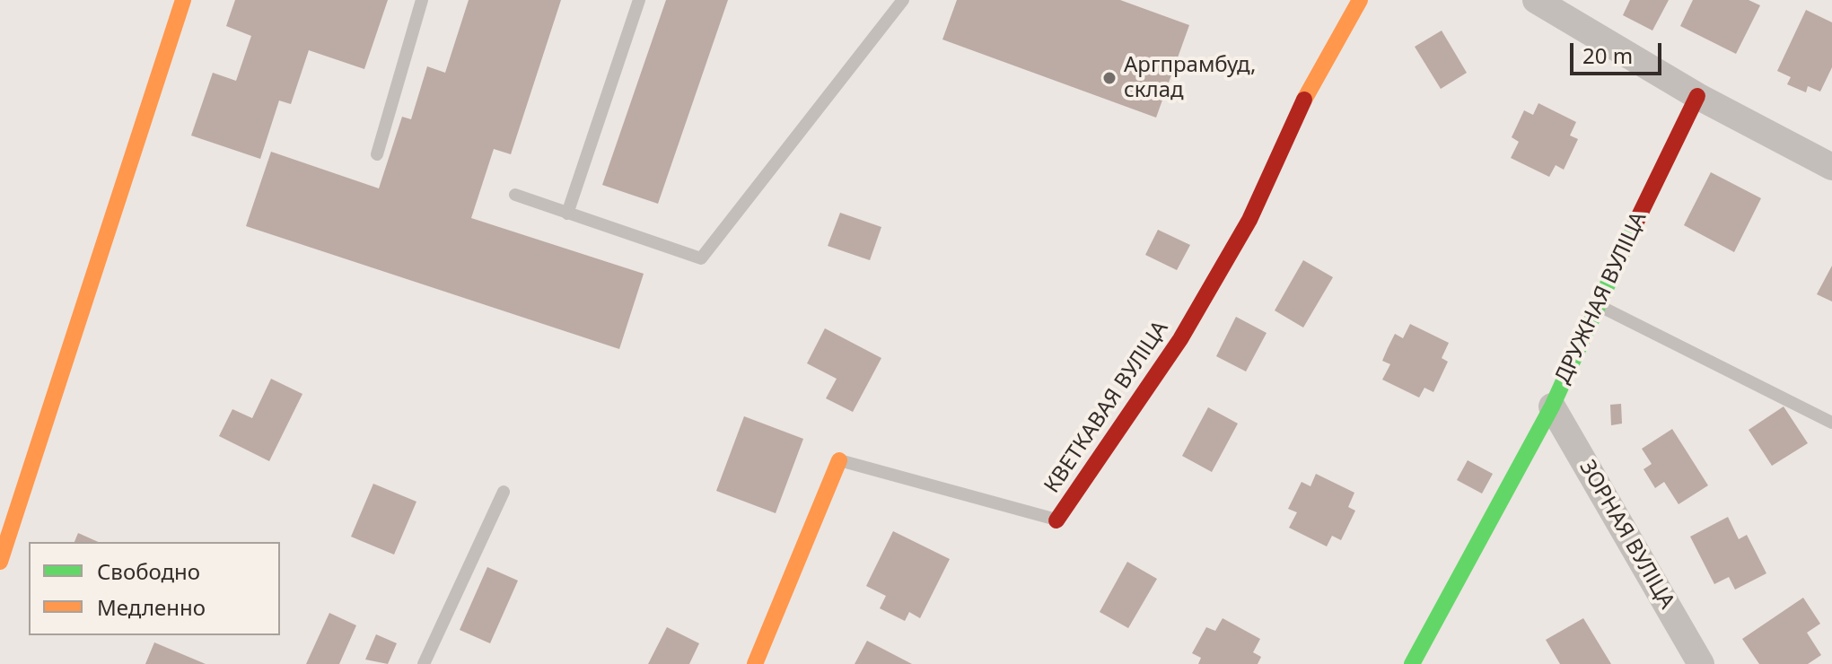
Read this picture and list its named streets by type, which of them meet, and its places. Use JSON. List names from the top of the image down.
{
  "streets": {
    "street": ["ДРУЖНАЯ ВУЛІЦА", "КВЕТКАВАЯ ВУЛІЦА", "ЗОРНАЯ ВУЛІЦА"]
  },
  "crossings": [
    ["ДРУЖНАЯ ВУЛІЦА", "ЗОРНАЯ ВУЛІЦА"]
  ],
  "places": ["Аргпрамбуд, склад"],
  "legend": ["Свободно", "Медленно"],
  "scale_bar": "20 m"
}
